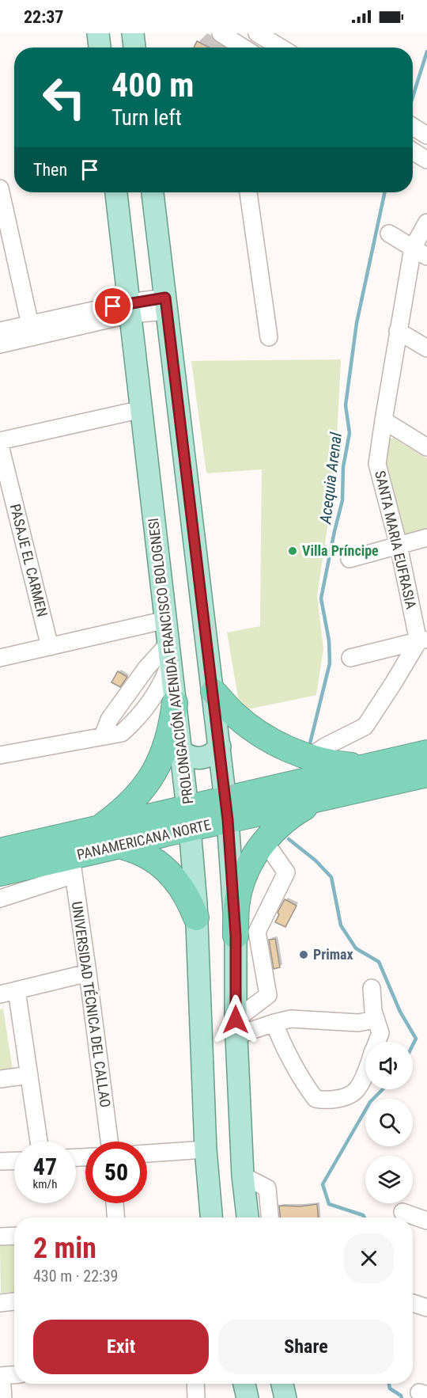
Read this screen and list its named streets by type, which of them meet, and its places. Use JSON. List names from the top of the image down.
{
  "streets": {
    "highway": ["PANAMERICANA NORTE"],
    "main road": ["PROLONGACIÓN AVENIDA FRANCISCO BOLOGNESI"],
    "street": ["SANTA MARIA EUFRASIA", "PASAJE EL CARMEN", "UNIVERSIDAD TÉCNICA DEL CALLAO"]
  },
  "crossings": [
    ["PROLONGACIÓN AVENIDA FRANCISCO BOLOGNESI", "PANAMERICANA NORTE"],
    ["PANAMERICANA NORTE", "UNIVERSIDAD TÉCNICA DEL CALLAO"]
  ],
  "water": ["Acequia Arenal"],
  "places": ["Villa Príncipe", "Primax"],
  "page": {
    "status": "22:37",
    "turn": ["400 m", "Turn left"],
    "then": "Then",
    "speed": "47 km/h",
    "limit": "50",
    "heading": ["2 min", "430 m · 22:39"],
    "buttons": ["Exit", "Share"]
  }
}
